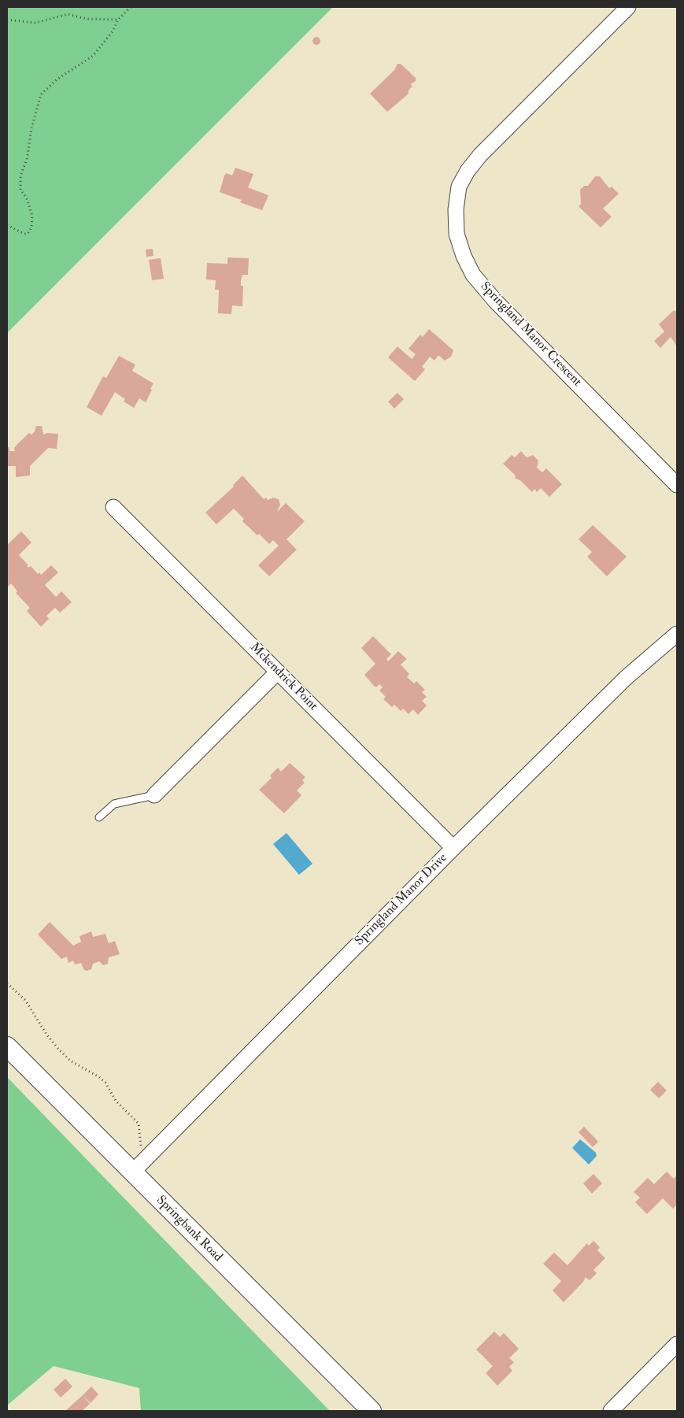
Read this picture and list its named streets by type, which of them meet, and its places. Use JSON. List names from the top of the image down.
{
  "streets": {
    "street": [
      "Springland Manor Crescent",
      "Mckendrick Point",
      "Springland Manor Drive",
      "Springbank Road"
    ]
  },
  "crossings": [
    ["Mckendrick Point", "Springland Manor Drive"],
    ["Springland Manor Drive", "Springbank Road"]
  ]
}
